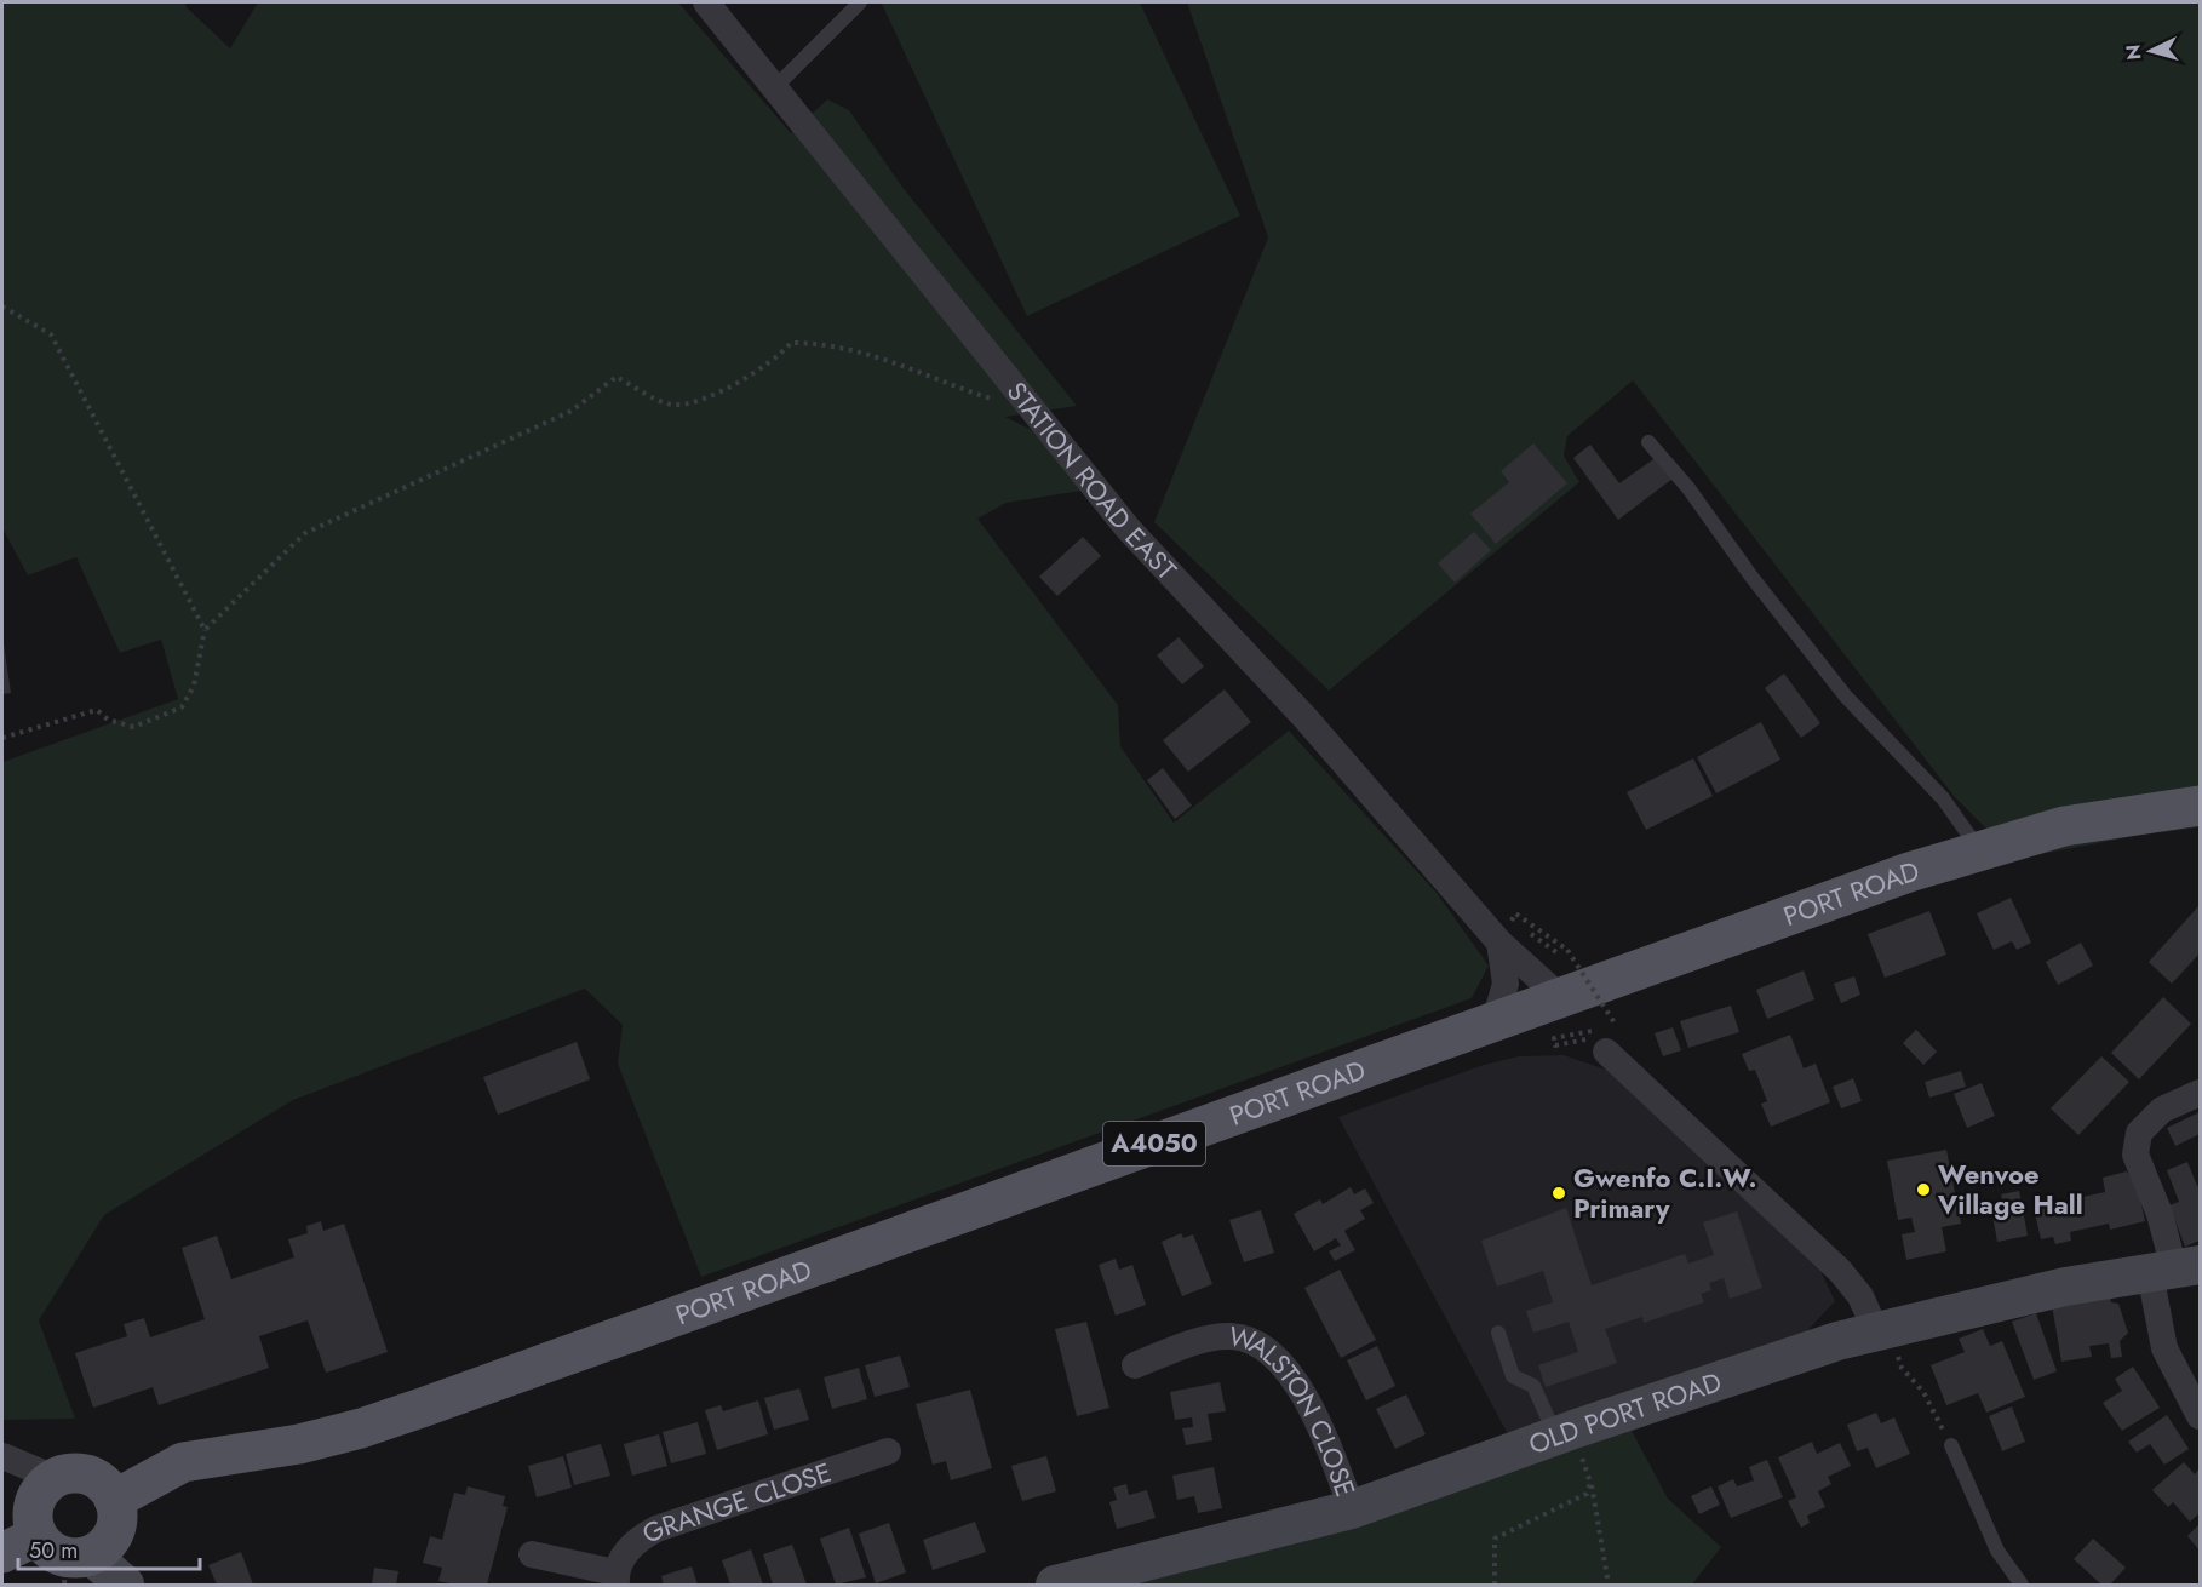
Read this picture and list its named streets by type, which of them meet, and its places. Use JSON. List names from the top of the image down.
{
  "streets": {
    "main road": ["PORT ROAD", "A4050"],
    "street": [
      "STATION ROAD EAST",
      "OLD PORT ROAD",
      "WALSTON CLOSE",
      "GRANGE CLOSE"
    ]
  },
  "crossings": [
    ["STATION ROAD EAST", "PORT ROAD"],
    ["OLD PORT ROAD", "WALSTON CLOSE"]
  ],
  "places": ["Wenvoe Village Hall", "Gwenfo C.I.W. Primary"],
  "scale_bar": "50 m",
  "north": "left"
}
